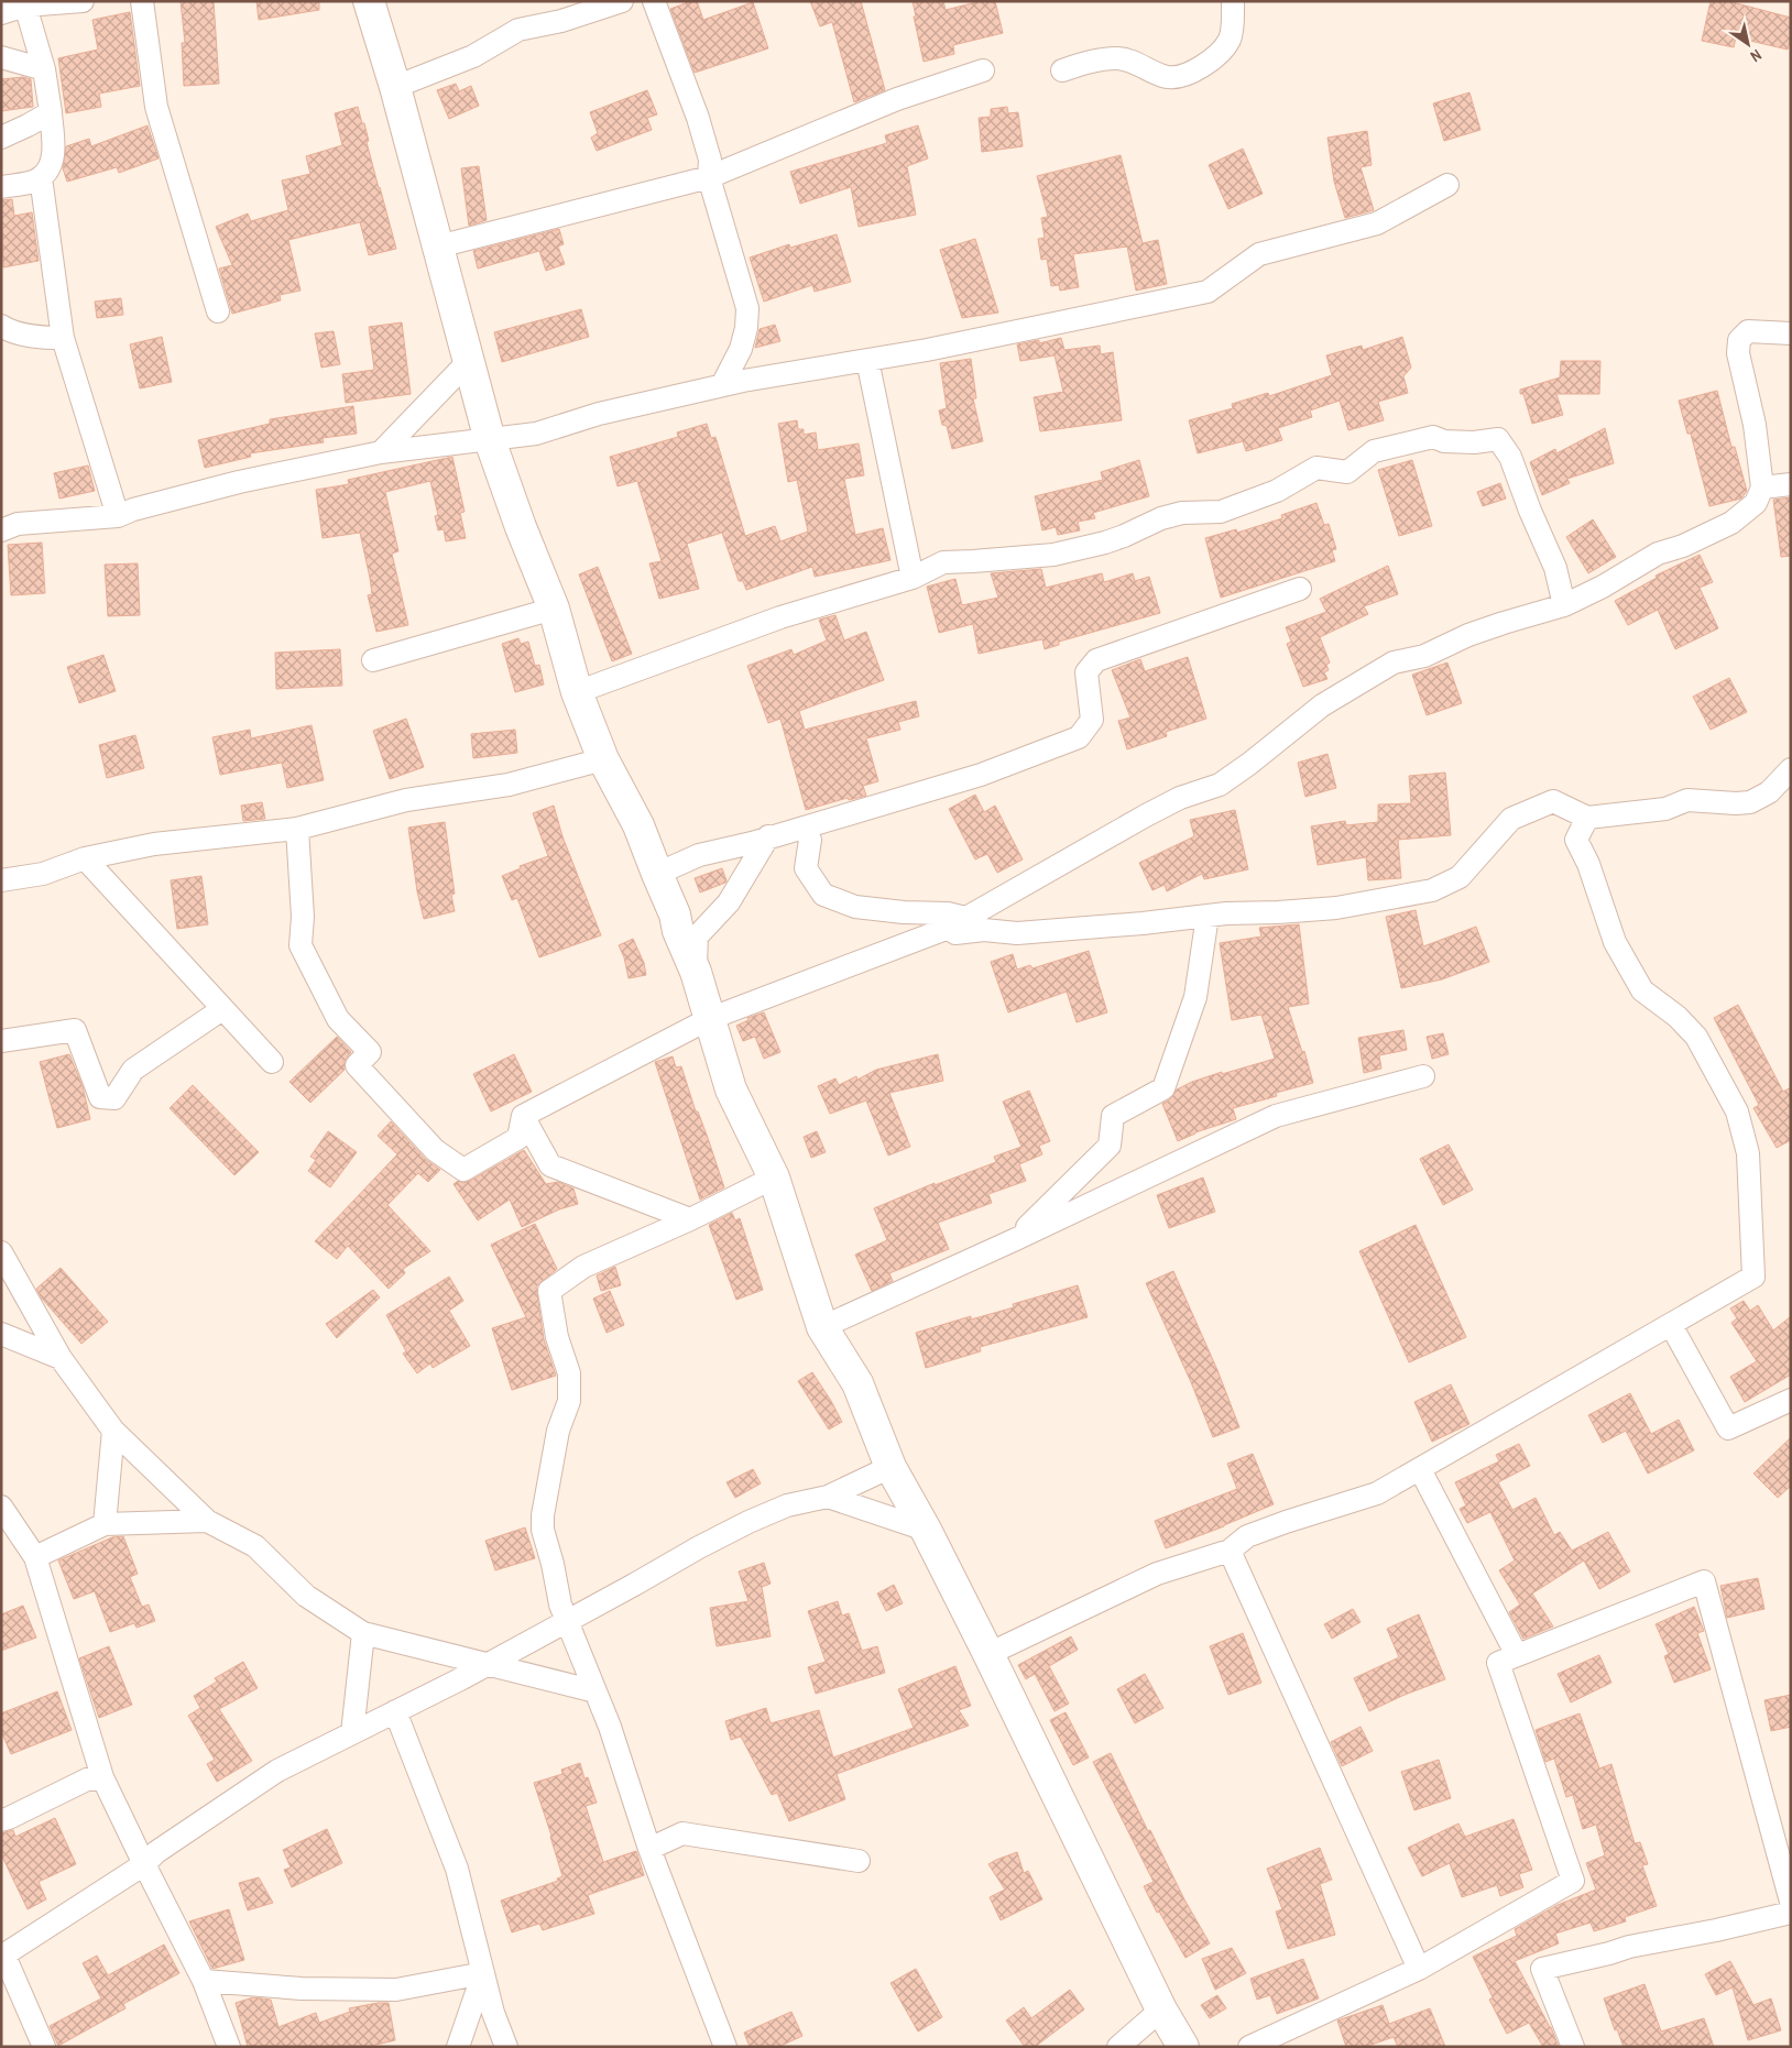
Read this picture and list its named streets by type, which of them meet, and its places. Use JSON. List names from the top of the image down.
{
  "north": "bottom right"
}
